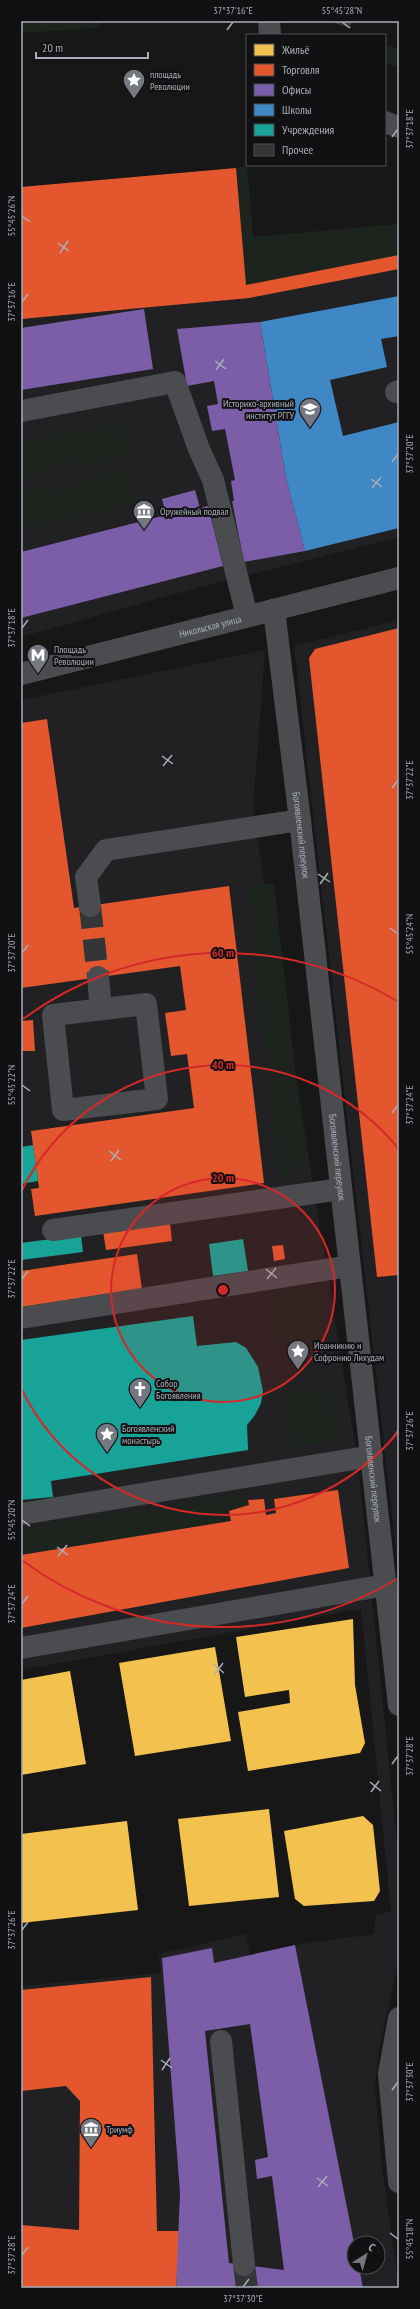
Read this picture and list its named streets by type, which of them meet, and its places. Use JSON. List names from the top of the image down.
{
  "streets": {
    "street": ["Никольская улица", "Богоявленский переулок"]
  },
  "crossings": [
    ["Никольская улица", "Богоявленский переулок"]
  ],
  "places": {
    "place": ["площадь Революции", "Иоанникию и Софронию Лихудам", "Богоявленский монастырь"],
    "school or university": ["Историко-архивный институт РГГУ"],
    "museum": ["Оружейный подвал", "Триумф"],
    "metro station": ["Площадь Революции"],
    "church": ["Собор Богоявления"]
  },
  "legend": [
    "Жильё",
    "Торговля",
    "Офисы",
    "Школы",
    "Учреждения",
    "Прочее"
  ],
  "scale_bar": "20 m",
  "north": "top right",
  "coordinates": [
    "37°37'16\"E",
    "55°45'28\"N",
    "37°37'18\"E",
    "55°45'26\"N",
    "37°37'20\"E",
    "37°37'22\"E",
    "55°45'24\"N",
    "55°45'22\"N",
    "37°37'24\"E",
    "37°37'26\"E",
    "55°45'20\"N",
    "37°37'28\"E",
    "37°37'30\"E",
    "55°45'18\"N"
  ],
  "rings": ["60 m", "40 m", "20 m"]
}
